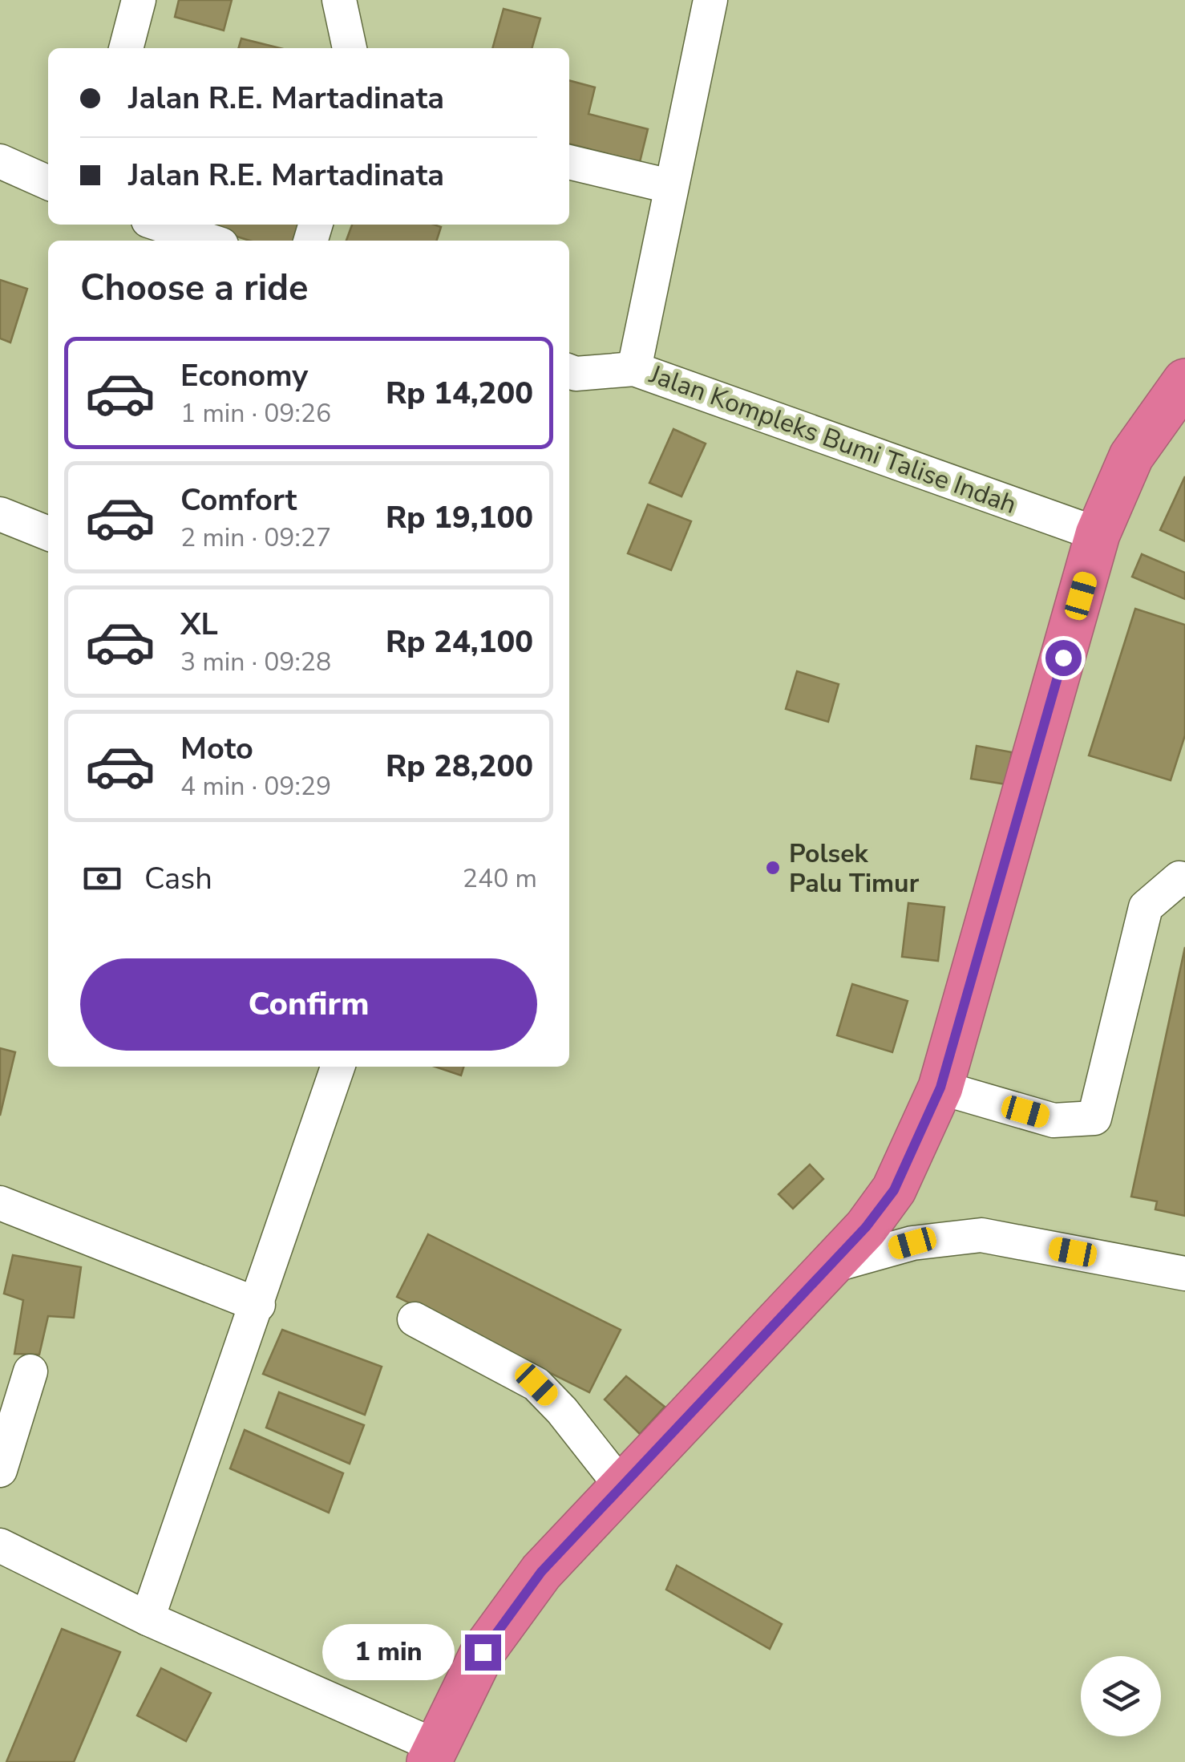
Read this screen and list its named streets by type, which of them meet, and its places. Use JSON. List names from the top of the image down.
{
  "streets": {
    "street": ["Jalan Kompleks Bumi Talise Indah"]
  },
  "places": ["Polsek Palu Timur"],
  "page": {
    "banner": ["Jalan R.E. Martadinata", "Jalan R.E. Martadinata"],
    "heading": "Choose a ride",
    "list": [
      {
        "name": "Economy",
        "note": "1 min · 09:26",
        "value": "Rp 14,200"
      },
      {
        "name": "Comfort",
        "note": "2 min · 09:27",
        "value": "Rp 19,100"
      },
      {
        "name": "XL",
        "note": "3 min · 09:28",
        "value": "Rp 24,100"
      },
      {
        "name": "Moto",
        "note": "4 min · 09:29",
        "value": "Rp 28,200"
      }
    ],
    "pay": ["Cash", "240 m"],
    "buttons": "Confirm",
    "bubble": "1 min"
  }
}
